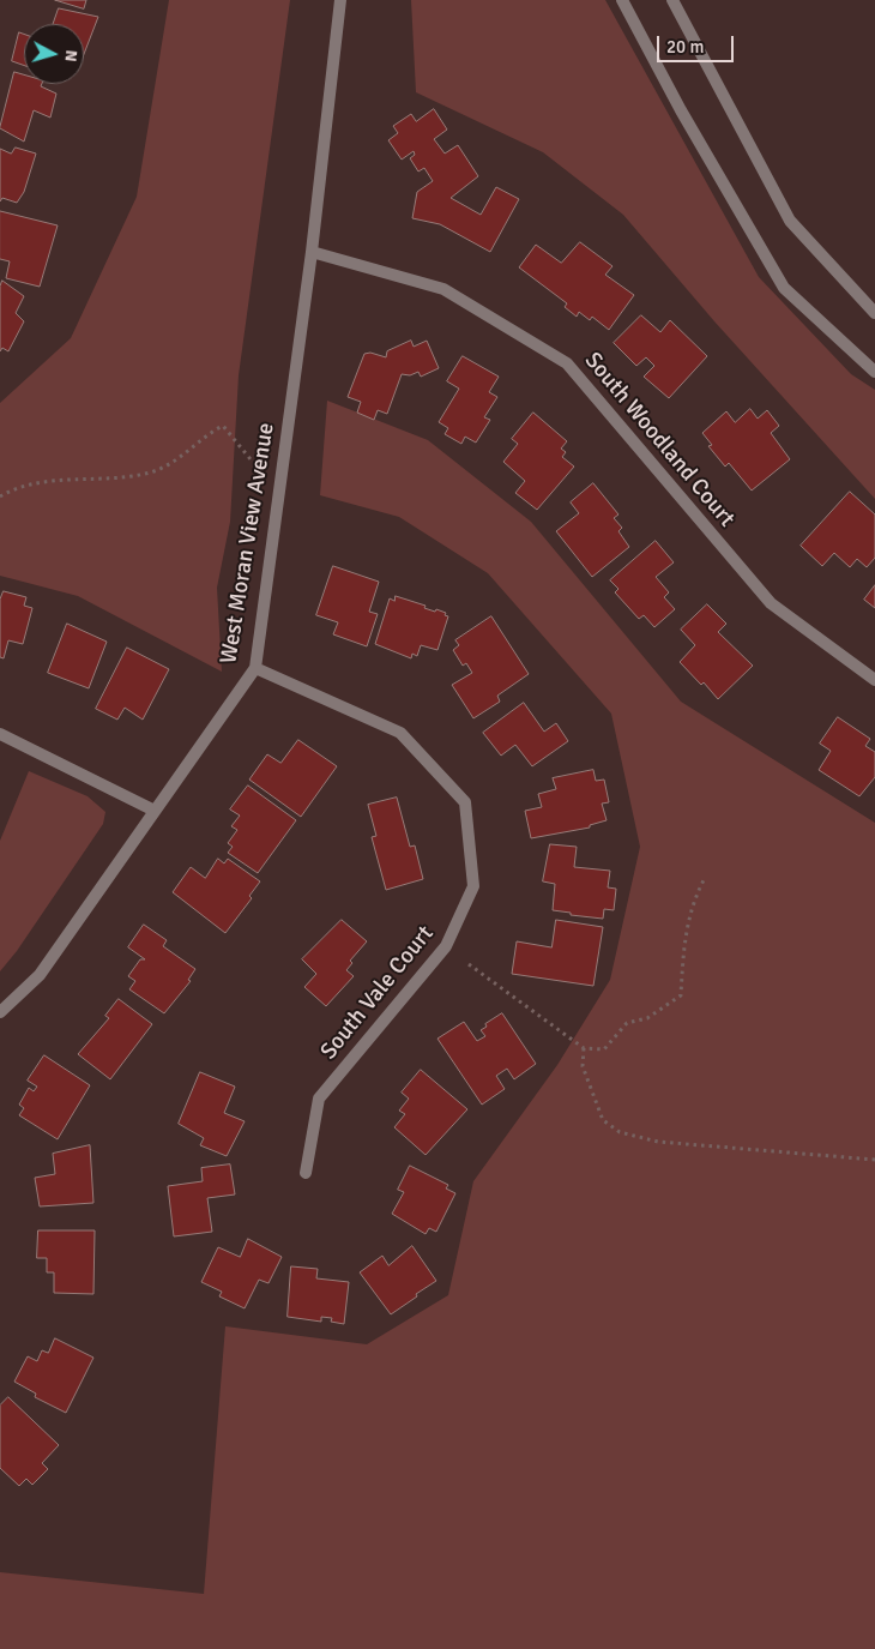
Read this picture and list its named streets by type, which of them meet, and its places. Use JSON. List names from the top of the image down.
{
  "streets": {
    "street": ["South Woodland Court", "West Moran View Avenue", "South Vale Court"]
  },
  "crossings": [
    ["South Woodland Court", "West Moran View Avenue"],
    ["West Moran View Avenue", "South Vale Court"]
  ],
  "scale_bar": "20 m",
  "north": "right"
}
